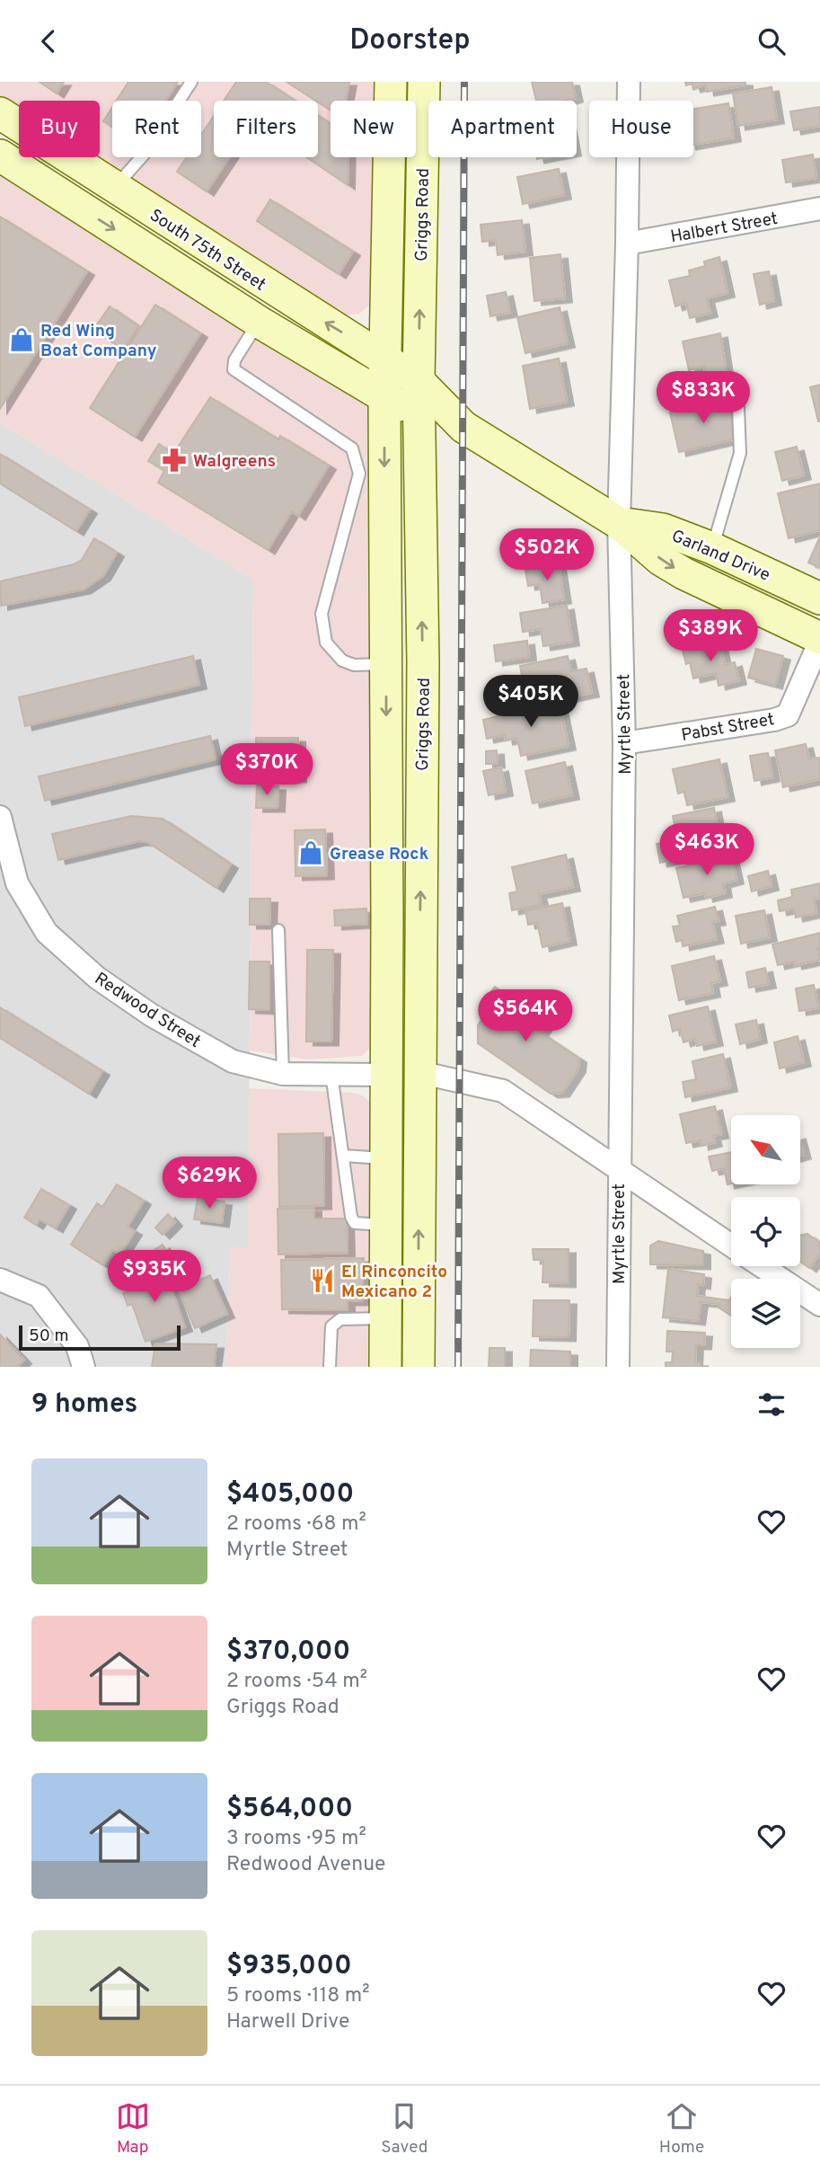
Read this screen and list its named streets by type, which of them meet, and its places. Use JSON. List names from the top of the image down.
{
  "streets": {
    "main road": ["Griggs Road", "South 75th Street", "Garland Drive"],
    "street": [
      "Halbert Street",
      "Myrtle Street",
      "Pabst Street",
      "Redwood Street"
    ]
  },
  "crossings": [
    ["Griggs Road", "South 75th Street"],
    ["Griggs Road", "Garland Drive"],
    ["Griggs Road", "Redwood Street"],
    ["Halbert Street", "Myrtle Street"],
    ["South 75th Street", "Garland Drive"],
    ["Garland Drive", "Myrtle Street"],
    ["Garland Drive", "Pabst Street"],
    ["Myrtle Street", "Pabst Street"]
  ],
  "places": {
    "shop": ["Red Wing Boat Company", "Grease Rock"],
    "pharmacy": ["Walgreens"],
    "restaurant": ["El Rinconcito Mexicano 2"]
  },
  "scale_bar": "50 m",
  "north": "top left",
  "page": {
    "header": "Doorstep",
    "chip": [
      "Buy",
      "Rent",
      "Filters",
      "New",
      "Apartment",
      "House"
    ],
    "price": [
      "$833K",
      "$502K",
      "$389K",
      "$405K",
      "$370K",
      "$463K",
      "$564K",
      "$629K",
      "$935K"
    ],
    "scale": "50 m",
    "heading": "9 homes",
    "list": [
      {
        "name": "$405,000",
        "note": "2 rooms · 68 m² · Myrtle Street"
      },
      {
        "name": "$370,000",
        "note": "2 rooms · 54 m² · Griggs Road"
      },
      {
        "name": "$564,000",
        "note": "3 rooms · 95 m² · Redwood Avenue"
      },
      {
        "name": "$935,000",
        "note": "5 rooms · 118 m² · Harwell Drive"
      }
    ],
    "tabs": ["Map", "Saved", "Home"]
  }
}
